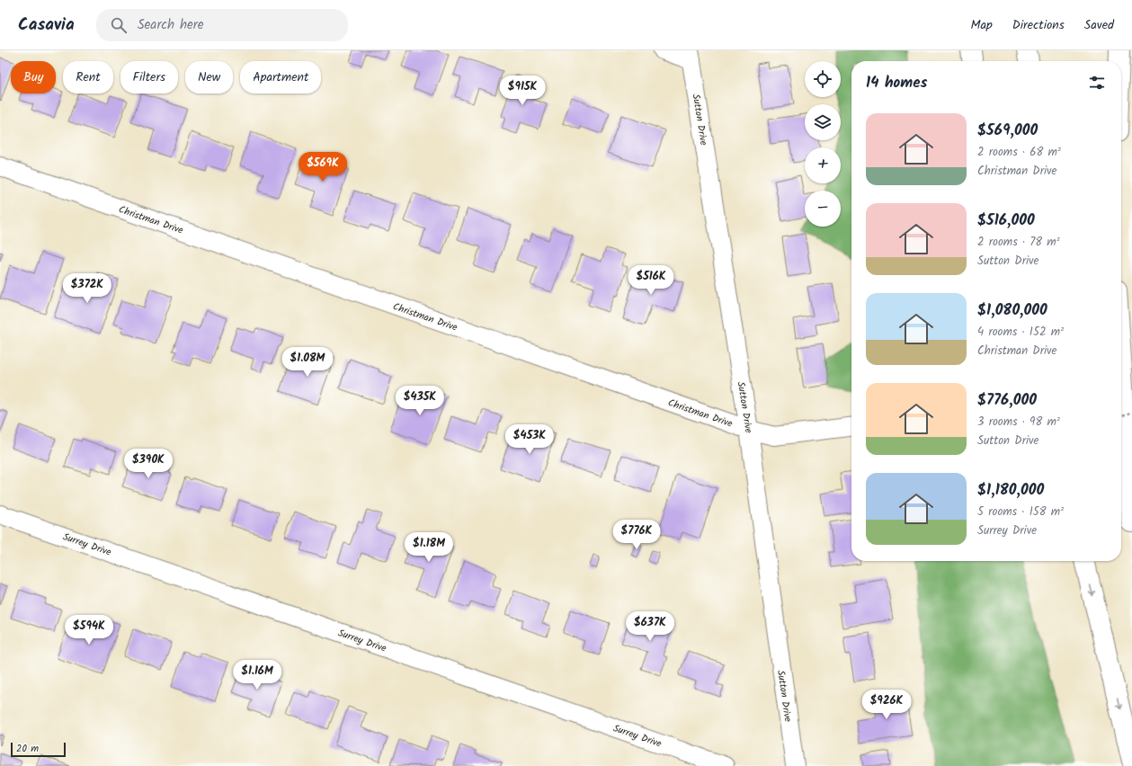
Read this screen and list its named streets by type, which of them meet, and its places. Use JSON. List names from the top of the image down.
{
  "streets": {
    "street": ["Sutton Drive", "Christman Drive", "Surrey Drive"]
  },
  "crossings": [
    ["Sutton Drive", "Christman Drive"]
  ],
  "scale_bar": "20 m",
  "page": {
    "header": "Casavia",
    "search": "Search here",
    "nav": ["Map", "Directions", "Saved"],
    "map_buttons": ["+", "−"],
    "chip": [
      "Buy",
      "Rent",
      "Filters",
      "New",
      "Apartment"
    ],
    "heading": "14 homes",
    "price": [
      "$915K",
      "$569K",
      "$516K",
      "$372K",
      "$1.08M",
      "$435K",
      "$453K",
      "$390K",
      "$776K",
      "$1.18M",
      "$637K",
      "$594K",
      "$1.16M",
      "$926K"
    ],
    "list": [
      {
        "name": "$569,000",
        "note": "2 rooms · 68 m² · Christman Drive"
      },
      {
        "name": "$516,000",
        "note": "2 rooms · 78 m² · Sutton Drive"
      },
      {
        "name": "$1,080,000",
        "note": "4 rooms · 152 m² · Christman Drive"
      },
      {
        "name": "$776,000",
        "note": "3 rooms · 98 m² · Sutton Drive"
      },
      {
        "name": "$1,180,000",
        "note": "5 rooms · 158 m² · Surrey Drive"
      }
    ],
    "scale": "20 m"
  }
}
